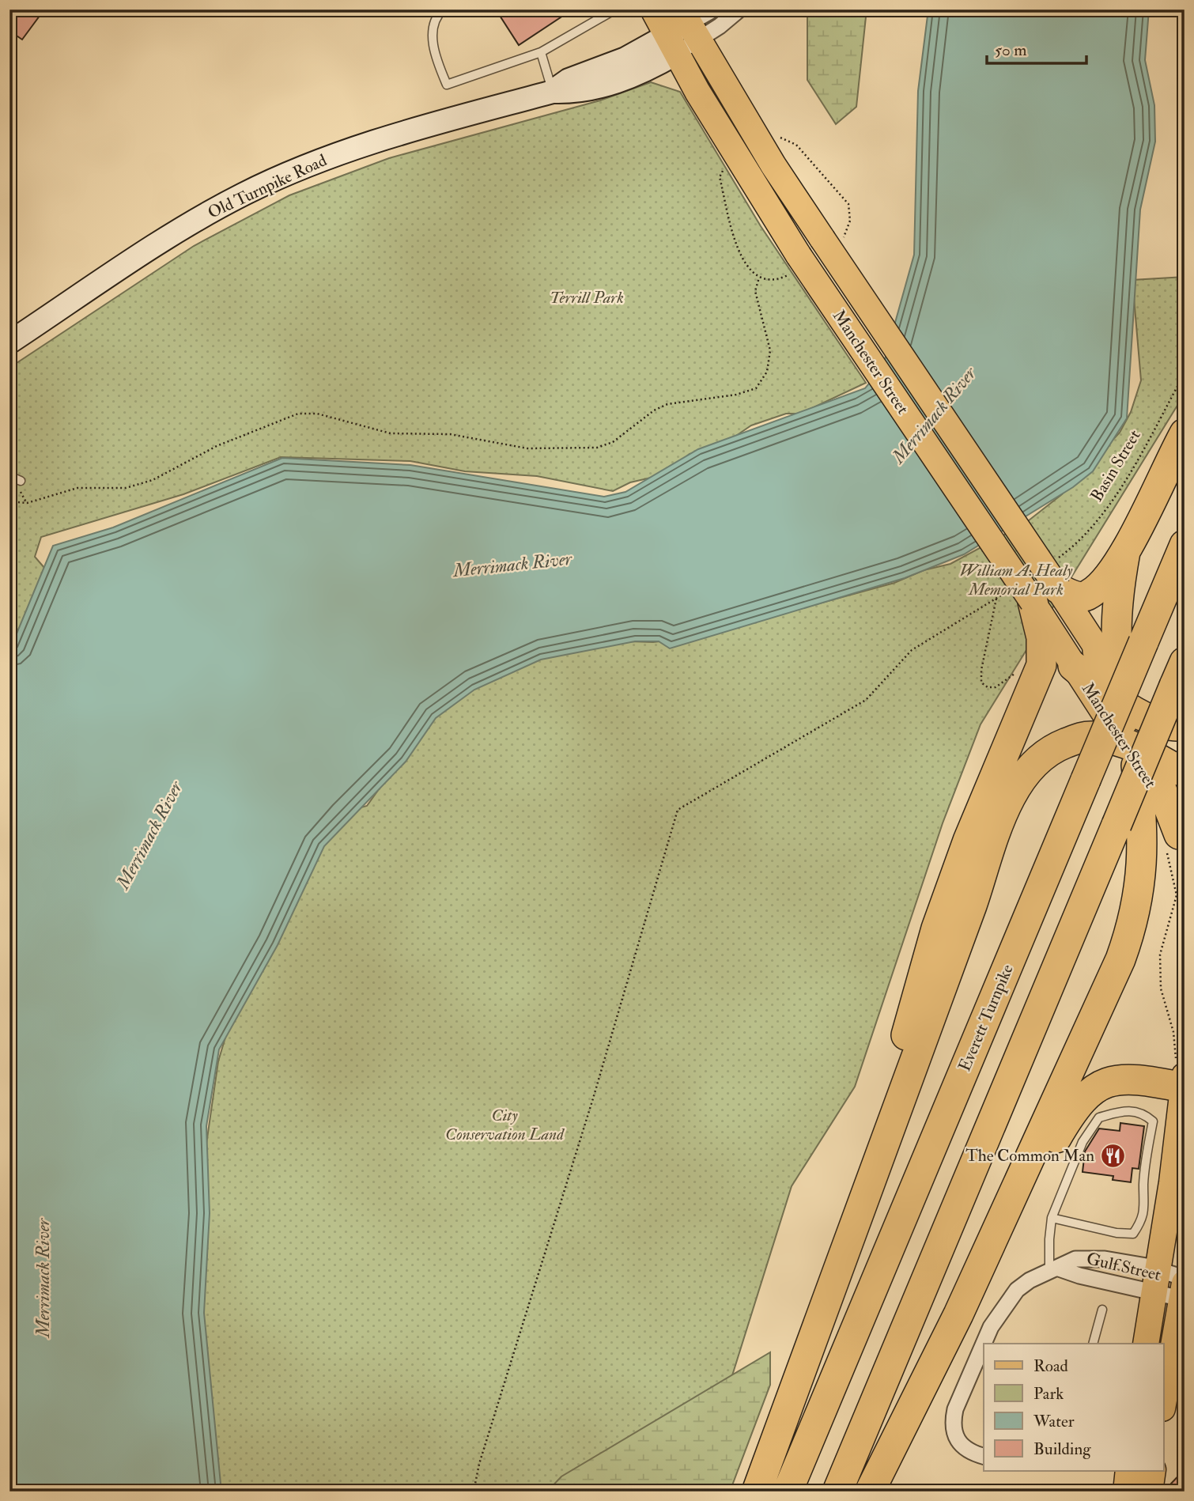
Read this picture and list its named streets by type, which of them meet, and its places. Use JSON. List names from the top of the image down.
{
  "streets": {
    "highway": ["Everett Turnpike"],
    "main road": ["Manchester Street"],
    "street": ["Old Turnpike Road", "Gulf Street"],
    "path": ["Basin Street"]
  },
  "crossings": [
    ["Old Turnpike Road", "Manchester Street"],
    ["Manchester Street", "Basin Street"]
  ],
  "water": ["Merrimack River"],
  "parks": ["Terrill Park", "William A. Healy Memorial Park", "City Conservation Land"],
  "places": {
    "restaurant": ["The Common Man"]
  },
  "legend": [
    "Road",
    "Park",
    "Water",
    "Building"
  ],
  "scale_bar": "50 m"
}
